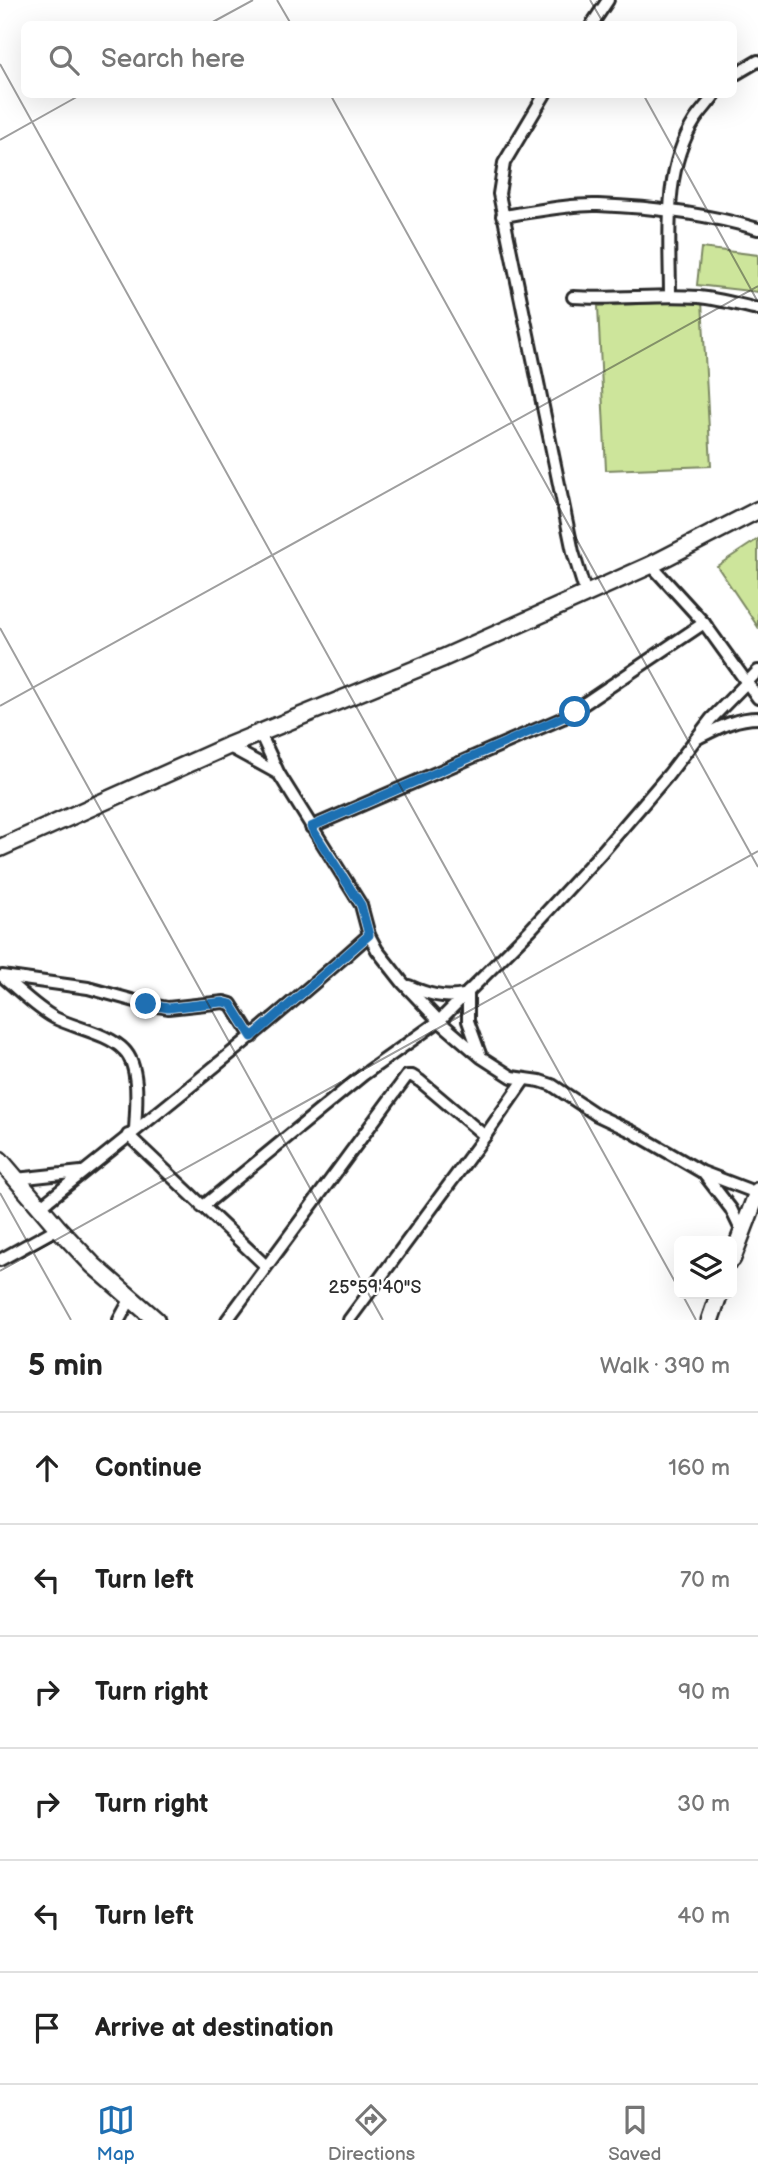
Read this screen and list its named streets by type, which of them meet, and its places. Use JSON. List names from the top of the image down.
{
  "page": {
    "search": "Search here",
    "heading": ["5 min", "Walk · 390 m"],
    "list": [
      ["Continue", "160 m"],
      ["Turn left", "70 m"],
      ["Turn right", "90 m"],
      ["Turn right", "30 m"],
      ["Turn left", "40 m"],
      "Arrive at destination"
    ],
    "nav": ["Map", "Directions", "Saved"]
  },
  "coordinates": ["25°59'40\"S"]
}
